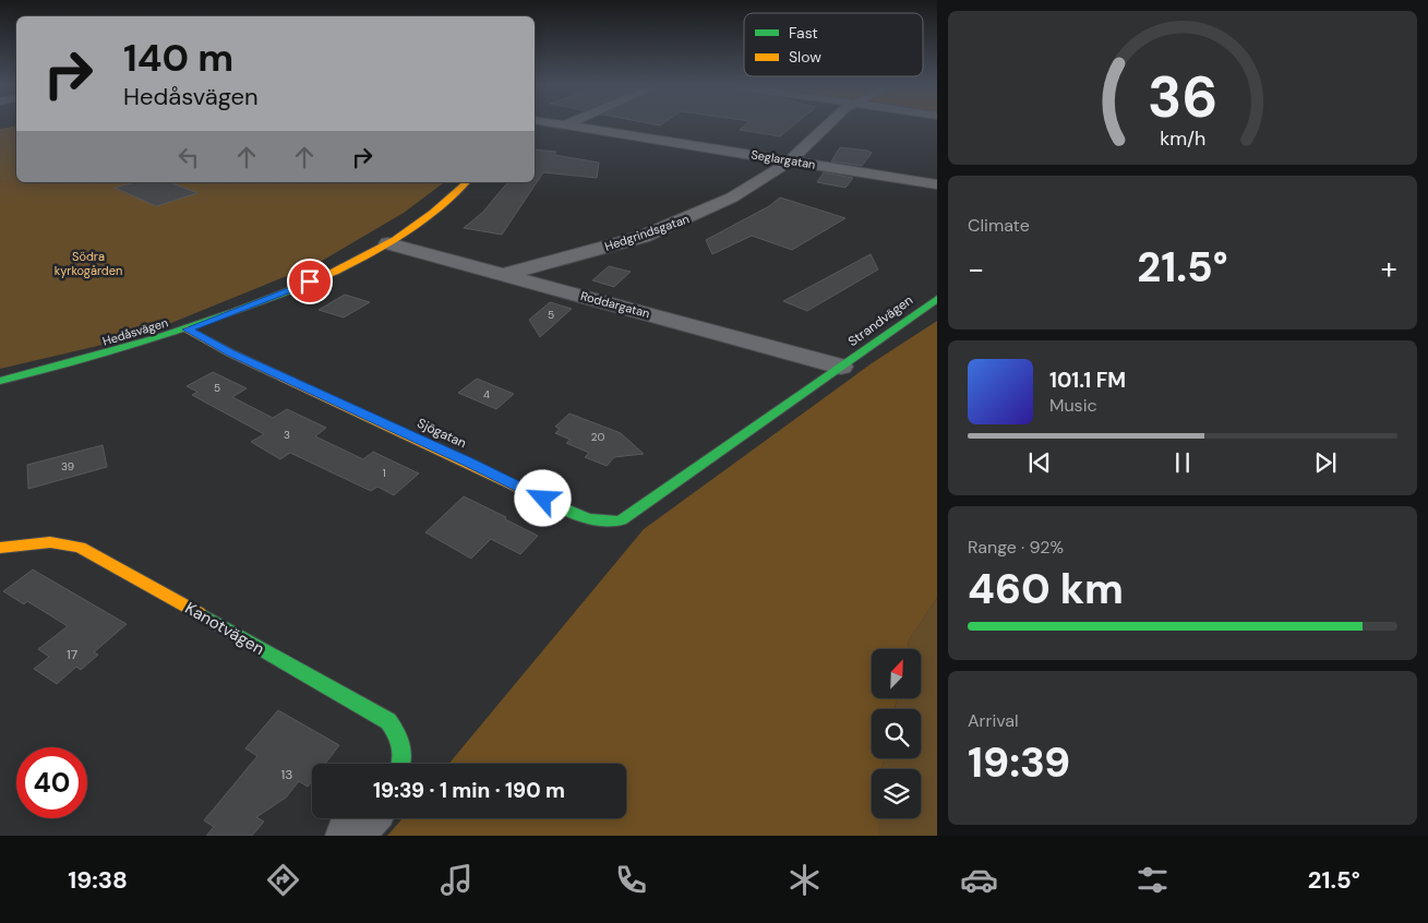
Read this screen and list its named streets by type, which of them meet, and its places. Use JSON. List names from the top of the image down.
{
  "streets": {
    "street": [
      "Seglargatan",
      "Hedgrindsgatan",
      "Roddargatan",
      "Strandvägen",
      "Hedåsvägen",
      "Sjögatan",
      "Kanotvägen"
    ]
  },
  "crossings": [
    ["Seglargatan", "Hedgrindsgatan"],
    ["Hedgrindsgatan", "Roddargatan"],
    ["Roddargatan", "Strandvägen"],
    ["Roddargatan", "Hedåsvägen"],
    ["Roddargatan", "Sjögatan"],
    ["Strandvägen", "Sjögatan"],
    ["Hedåsvägen", "Sjögatan"]
  ],
  "parks": ["Södra kyrkogården"],
  "house_numbers": [
    "5",
    "5",
    "4",
    "3",
    "20",
    "39",
    "1",
    "17",
    "13"
  ],
  "legend": ["Fast", "Slow"],
  "north": "top right",
  "page": {
    "turn": ["140 m", "Hedåsvägen"],
    "tile": [
      "Climate",
      ["Range · 92%", "460 km"],
      ["Arrival", "19:39"]
    ],
    "heat": ["−", "21.5°", "+"],
    "song": ["101.1 FM", "Music"],
    "limit": "40",
    "trip": "19:39 · 1 min · 190 m",
    "tabs": ["19:38", "21.5°"],
    "gauge": ["36", "km/h"]
  }
}
